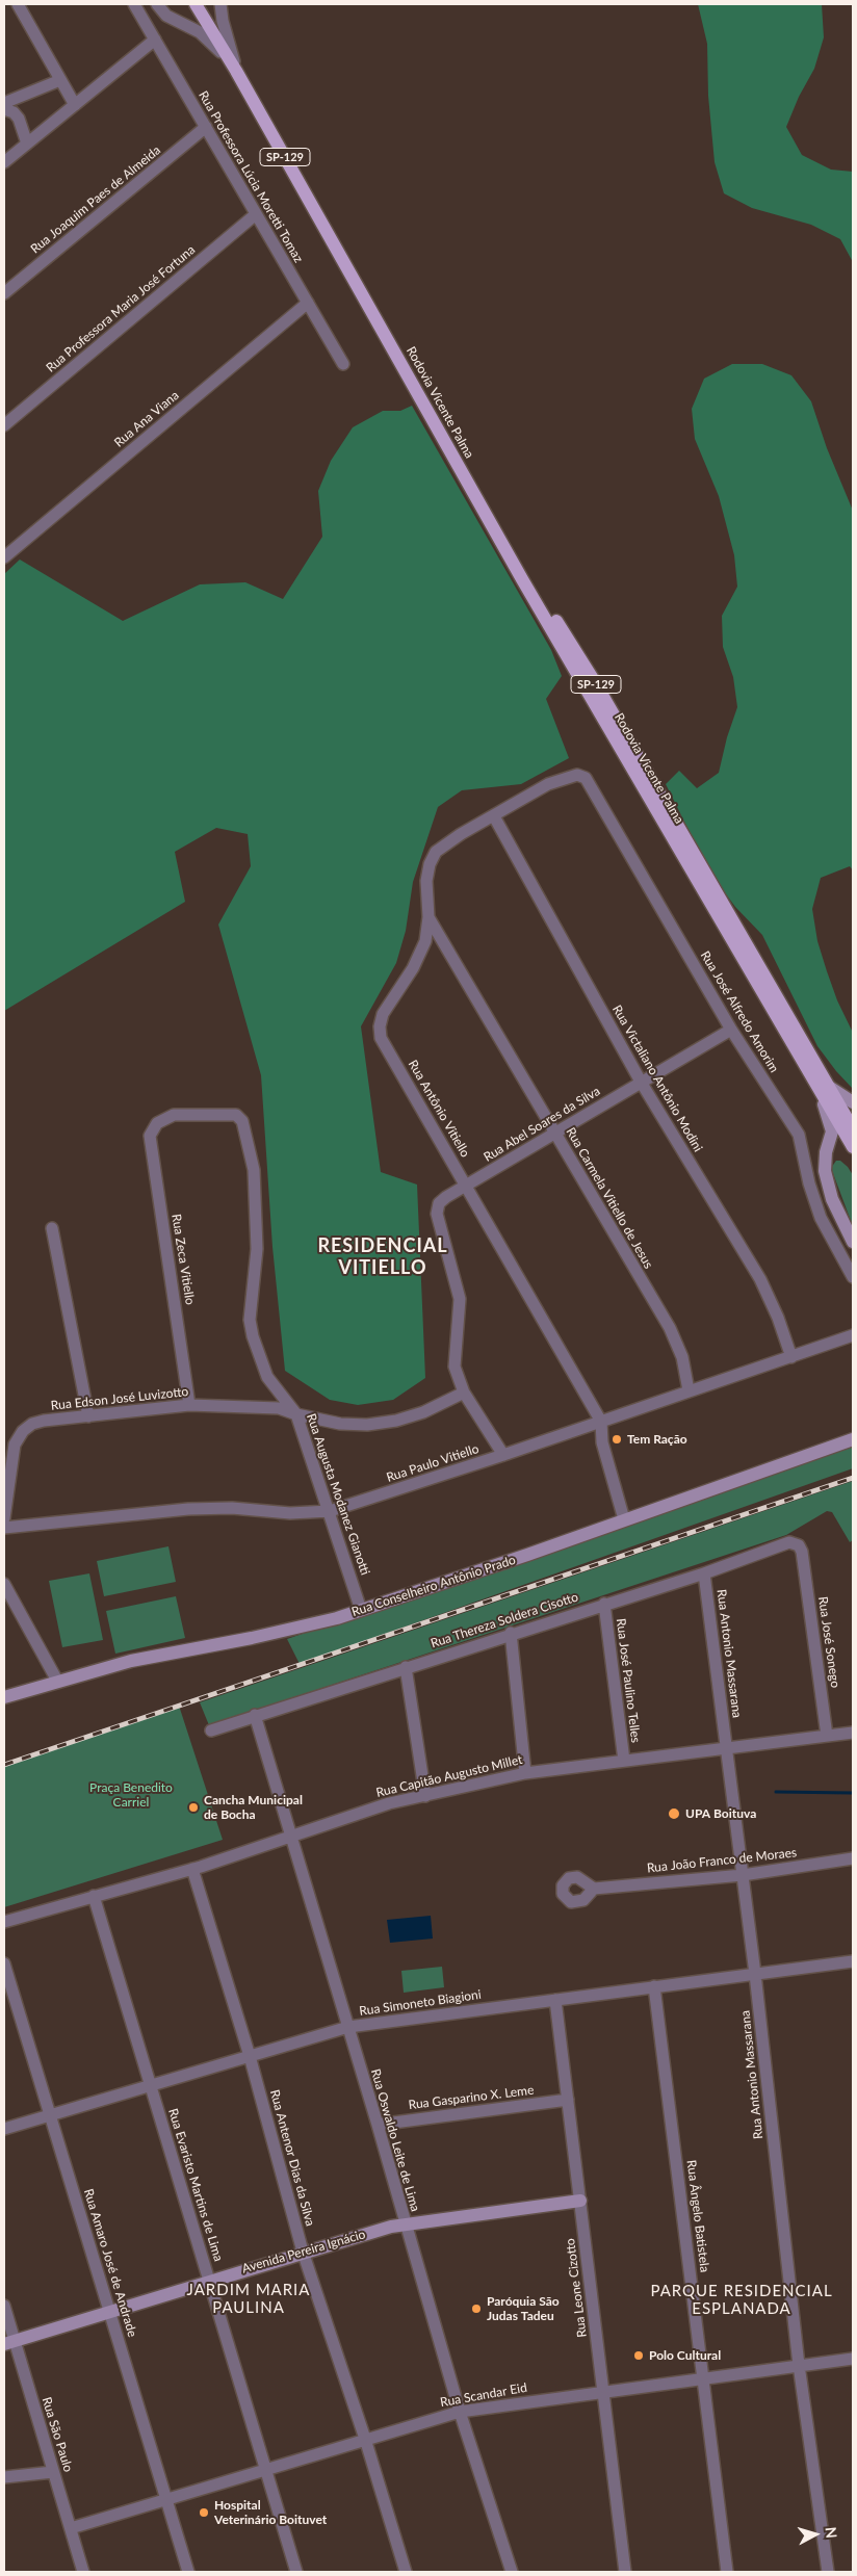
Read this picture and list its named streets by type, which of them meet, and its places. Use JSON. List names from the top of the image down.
{
  "streets": {
    "main road": [
      "SP-129",
      "Rodovia Vicente Palma",
      "Rua Conselheiro Antônio Prado",
      "Avenida Pereira Ignácio"
    ],
    "street": [
      "Rua Professora Lúcia Moretti Tomaz",
      "Rua Joaquim Paes de Almeida",
      "Rua Professora Maria José Fortuna",
      "Rua Ana Viana",
      "Rua José Alfredo Amorim",
      "Rua Victaliano Antônio Modini",
      "Rua Antônio Vitiello",
      "Rua Abel Soares da Silva",
      "Rua Carmela Vitiello de Jesus",
      "Rua Zeca Vitiello",
      "Rua Edson José Luvizotto",
      "Rua Paulo Vitiello",
      "Rua Augusta Modanez Gianotti",
      "Rua Thereza Soldera Cisotto",
      "Rua José Sonego",
      "Rua Antonio Massarana",
      "Rua José Paulino Telles",
      "Rua Capitão Augusto Millet",
      "Rua João Franco de Moraes",
      "Rua Simoneto Biagioni",
      "Rua Gasparino X. Leme",
      "Rua Oswaldo Leite de Lima",
      "Rua Antenor Dias da Silva",
      "Rua Evaristo Martins de Lima",
      "Rua Ângelo Batistela",
      "Rua Amaro José de Andrade",
      "Rua Leone Cizotto",
      "Rua Scandar Eid",
      "Rua São Paulo"
    ]
  },
  "crossings": [
    ["SP-129", "Rodovia Vicente Palma"],
    ["Rua Professora Lúcia Moretti Tomaz", "Rua Joaquim Paes de Almeida"],
    ["Rua Professora Lúcia Moretti Tomaz", "Rua Professora Maria José Fortuna"],
    ["Rua Professora Lúcia Moretti Tomaz", "Rua Ana Viana"],
    ["Rua José Alfredo Amorim", "Rua Antônio Vitiello"],
    ["Rua José Alfredo Amorim", "Rua Abel Soares da Silva"],
    ["Rua Victaliano Antônio Modini", "Rua Antônio Vitiello"],
    ["Rua Victaliano Antônio Modini", "Rua Abel Soares da Silva"],
    ["Rua Victaliano Antônio Modini", "Rua Paulo Vitiello"],
    ["Rua Antônio Vitiello", "Rua Abel Soares da Silva"],
    ["Rua Antônio Vitiello", "Rua Carmela Vitiello de Jesus"],
    ["Rua Antônio Vitiello", "Rua Paulo Vitiello"],
    ["Rua Antônio Vitiello", "Rua Conselheiro Antônio Prado"],
    ["Rua Abel Soares da Silva", "Rua Carmela Vitiello de Jesus"],
    ["Rua Abel Soares da Silva", "Rua Edson José Luvizotto"],
    ["Rua Abel Soares da Silva", "Rua Paulo Vitiello"],
    ["Rua Carmela Vitiello de Jesus", "Rua Paulo Vitiello"],
    ["Rua Zeca Vitiello", "Rua Edson José Luvizotto"],
    ["Rua Zeca Vitiello", "Rua Augusta Modanez Gianotti"],
    ["Rua Edson José Luvizotto", "Rua Augusta Modanez Gianotti"],
    ["Rua Paulo Vitiello", "Rua Augusta Modanez Gianotti"],
    ["Rua Augusta Modanez Gianotti", "Rua Conselheiro Antônio Prado"],
    ["Rua Thereza Soldera Cisotto", "Rua José Sonego"],
    ["Rua Thereza Soldera Cisotto", "Rua Antonio Massarana"],
    ["Rua Thereza Soldera Cisotto", "Rua José Paulino Telles"],
    ["Rua Thereza Soldera Cisotto", "Rua Oswaldo Leite de Lima"],
    ["Rua José Sonego", "Rua Capitão Augusto Millet"],
    ["Rua Antonio Massarana", "Rua Capitão Augusto Millet"],
    ["Rua Antonio Massarana", "Rua João Franco de Moraes"],
    ["Rua Antonio Massarana", "Rua Simoneto Biagioni"],
    ["Rua Antonio Massarana", "Rua Scandar Eid"],
    ["Rua José Paulino Telles", "Rua Capitão Augusto Millet"],
    ["Rua Capitão Augusto Millet", "Rua Oswaldo Leite de Lima"],
    ["Rua Capitão Augusto Millet", "Rua Antenor Dias da Silva"],
    ["Rua Capitão Augusto Millet", "Rua Evaristo Martins de Lima"],
    ["Rua Simoneto Biagioni", "Rua Oswaldo Leite de Lima"],
    ["Rua Simoneto Biagioni", "Rua Antenor Dias da Silva"],
    ["Rua Simoneto Biagioni", "Rua Evaristo Martins de Lima"],
    ["Rua Simoneto Biagioni", "Rua Ângelo Batistela"],
    ["Rua Simoneto Biagioni", "Rua Amaro José de Andrade"],
    ["Rua Simoneto Biagioni", "Rua Leone Cizotto"],
    ["Rua Gasparino X. Leme", "Rua Oswaldo Leite de Lima"],
    ["Rua Gasparino X. Leme", "Rua Leone Cizotto"],
    ["Rua Oswaldo Leite de Lima", "Avenida Pereira Ignácio"],
    ["Rua Oswaldo Leite de Lima", "Rua Scandar Eid"],
    ["Rua Antenor Dias da Silva", "Avenida Pereira Ignácio"],
    ["Rua Antenor Dias da Silva", "Rua Scandar Eid"],
    ["Rua Evaristo Martins de Lima", "Avenida Pereira Ignácio"],
    ["Rua Evaristo Martins de Lima", "Rua Scandar Eid"],
    ["Rua Ângelo Batistela", "Rua Scandar Eid"],
    ["Avenida Pereira Ignácio", "Rua Amaro José de Andrade"],
    ["Avenida Pereira Ignácio", "Rua Leone Cizotto"],
    ["Avenida Pereira Ignácio", "Rua São Paulo"],
    ["Rua Amaro José de Andrade", "Rua Scandar Eid"],
    ["Rua Leone Cizotto", "Rua Scandar Eid"],
    ["Rua Scandar Eid", "Rua São Paulo"]
  ],
  "districts": ["RESIDENCIAL VITIELLO", "JARDIM MARIA PAULINA", "PARQUE RESIDENCIAL ESPLANADA"],
  "parks": ["Praça Benedito Carriel"],
  "places": [
    "Tem Ração",
    "Cancha Municipal de Bocha",
    "UPA Boituva",
    "Paróquia São Judas Tadeu",
    "Polo Cultural",
    "Hospital Veterinário Boituvet"
  ],
  "north": "right"
}
